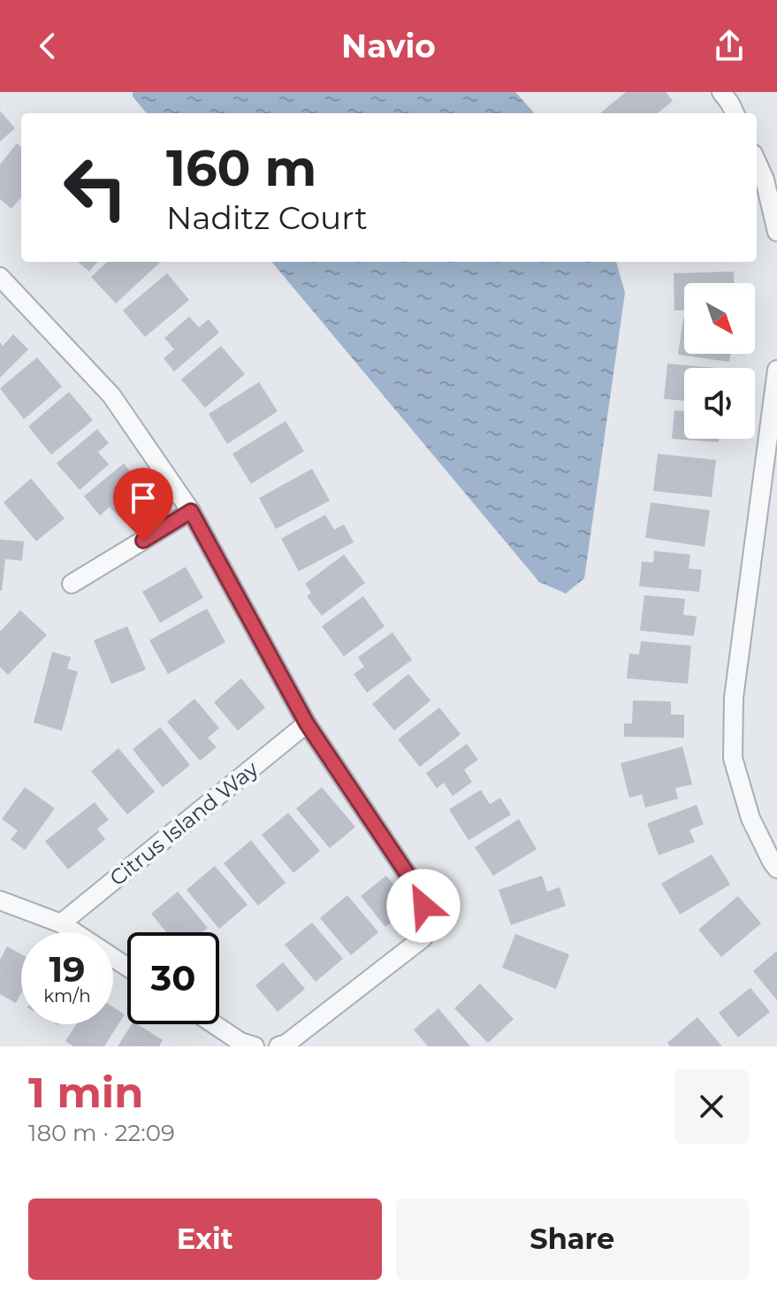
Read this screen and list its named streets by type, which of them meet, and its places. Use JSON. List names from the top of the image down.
{
  "streets": {
    "street": ["Citrus Island Way"]
  },
  "north": "bottom right",
  "page": {
    "header": "Navio",
    "turn": ["160 m", "Naditz Court"],
    "speed": "19 km/h",
    "limit": "30",
    "heading": ["1 min", "180 m · 22:09"],
    "buttons": ["Exit", "Share"]
  }
}
